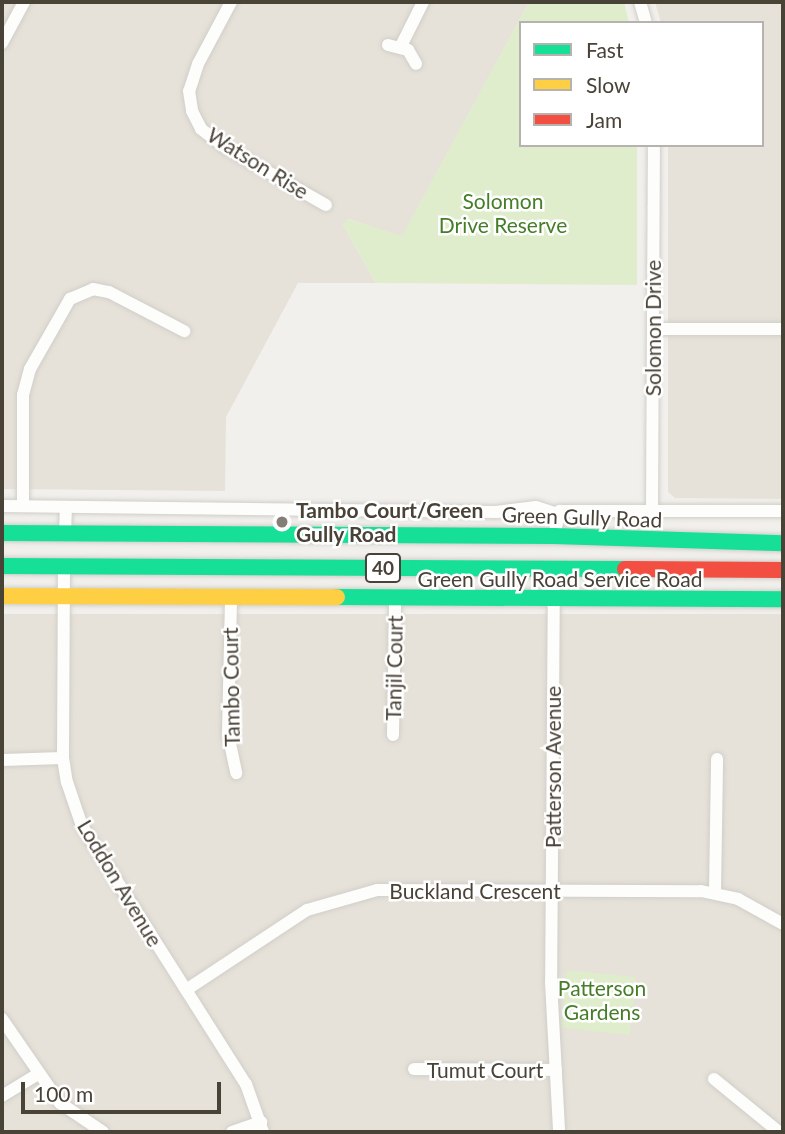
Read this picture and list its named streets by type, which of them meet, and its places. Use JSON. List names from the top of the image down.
{
  "streets": {
    "main road": ["Green Gully Road", "40", "Green Gully Road Service Road"],
    "street": [
      "Watson Rise",
      "Solomon Drive",
      "Tanjil Court",
      "Tambo Court",
      "Patterson Avenue",
      "Loddon Avenue",
      "Buckland Crescent",
      "Tumut Court"
    ]
  },
  "crossings": [
    ["Green Gully Road", "Green Gully Road Service Road"],
    ["40", "Patterson Avenue"],
    ["40", "Loddon Avenue"],
    ["Green Gully Road Service Road", "Tanjil Court"],
    ["Green Gully Road Service Road", "Tambo Court"],
    ["Green Gully Road Service Road", "Patterson Avenue"],
    ["Green Gully Road Service Road", "Loddon Avenue"],
    ["Patterson Avenue", "Buckland Crescent"],
    ["Patterson Avenue", "Tumut Court"],
    ["Loddon Avenue", "Buckland Crescent"]
  ],
  "parks": ["Solomon Drive Reserve", "Patterson Gardens"],
  "places": ["Tambo Court/Green Gully Road"],
  "legend": ["Fast", "Slow", "Jam"],
  "scale_bar": "100 m"
}
